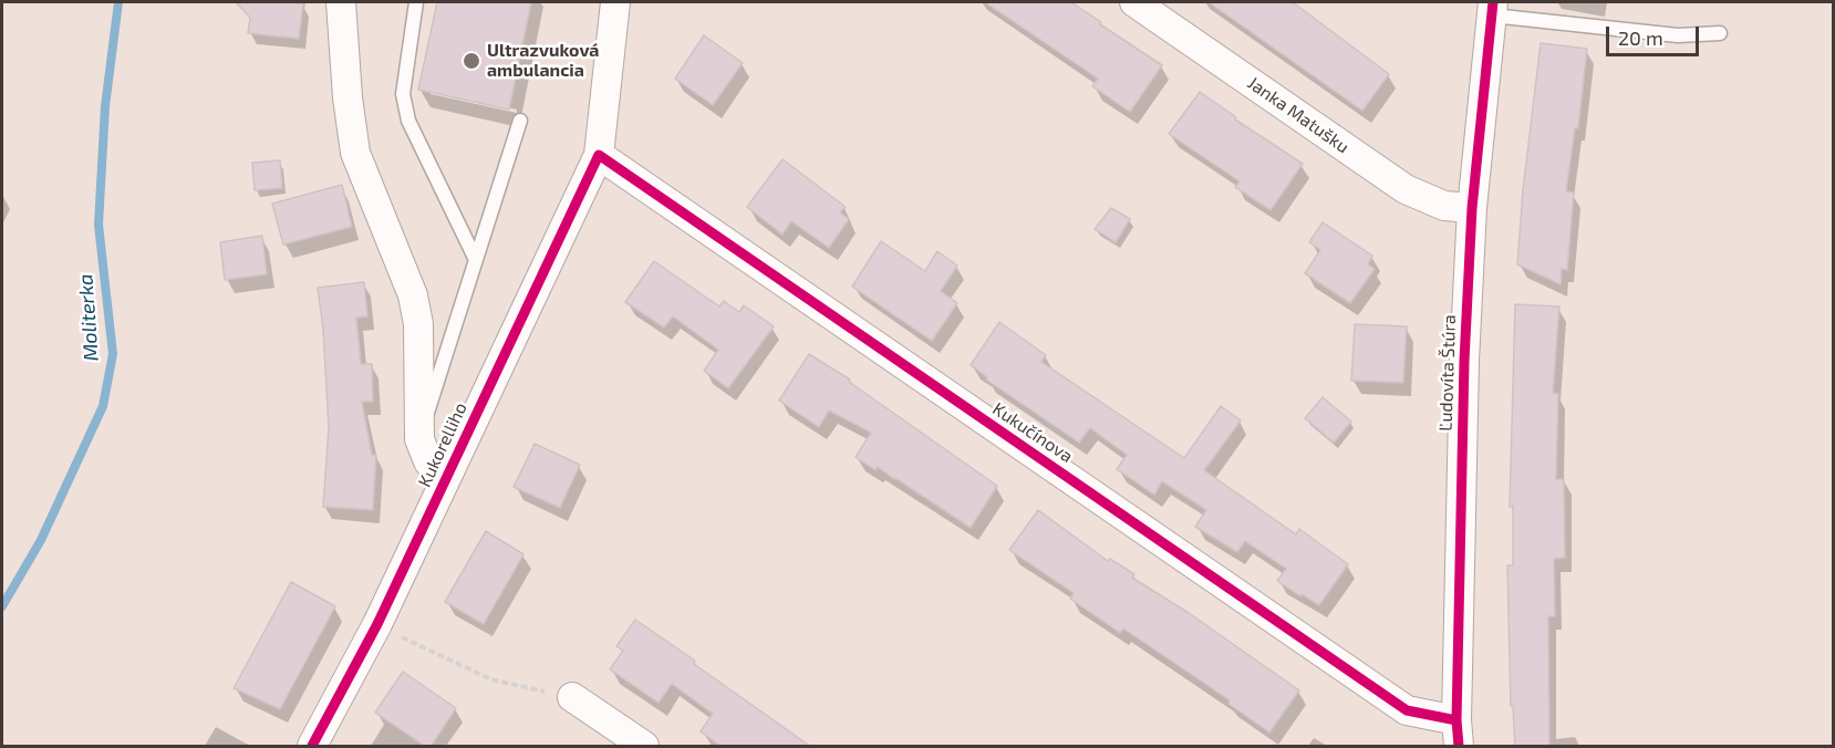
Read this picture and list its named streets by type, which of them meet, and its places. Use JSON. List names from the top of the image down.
{
  "streets": {
    "street": [
      "Janka Matušku",
      "Ľudovíta Štúra",
      "Kukučínova",
      "Kukorelliho"
    ]
  },
  "crossings": [
    ["Janka Matušku", "Ľudovíta Štúra"],
    ["Ľudovíta Štúra", "Kukučínova"],
    ["Kukučínova", "Kukorelliho"]
  ],
  "water": ["Moliterka"],
  "places": ["Ultrazvuková ambulancia"],
  "scale_bar": "20 m"
}
